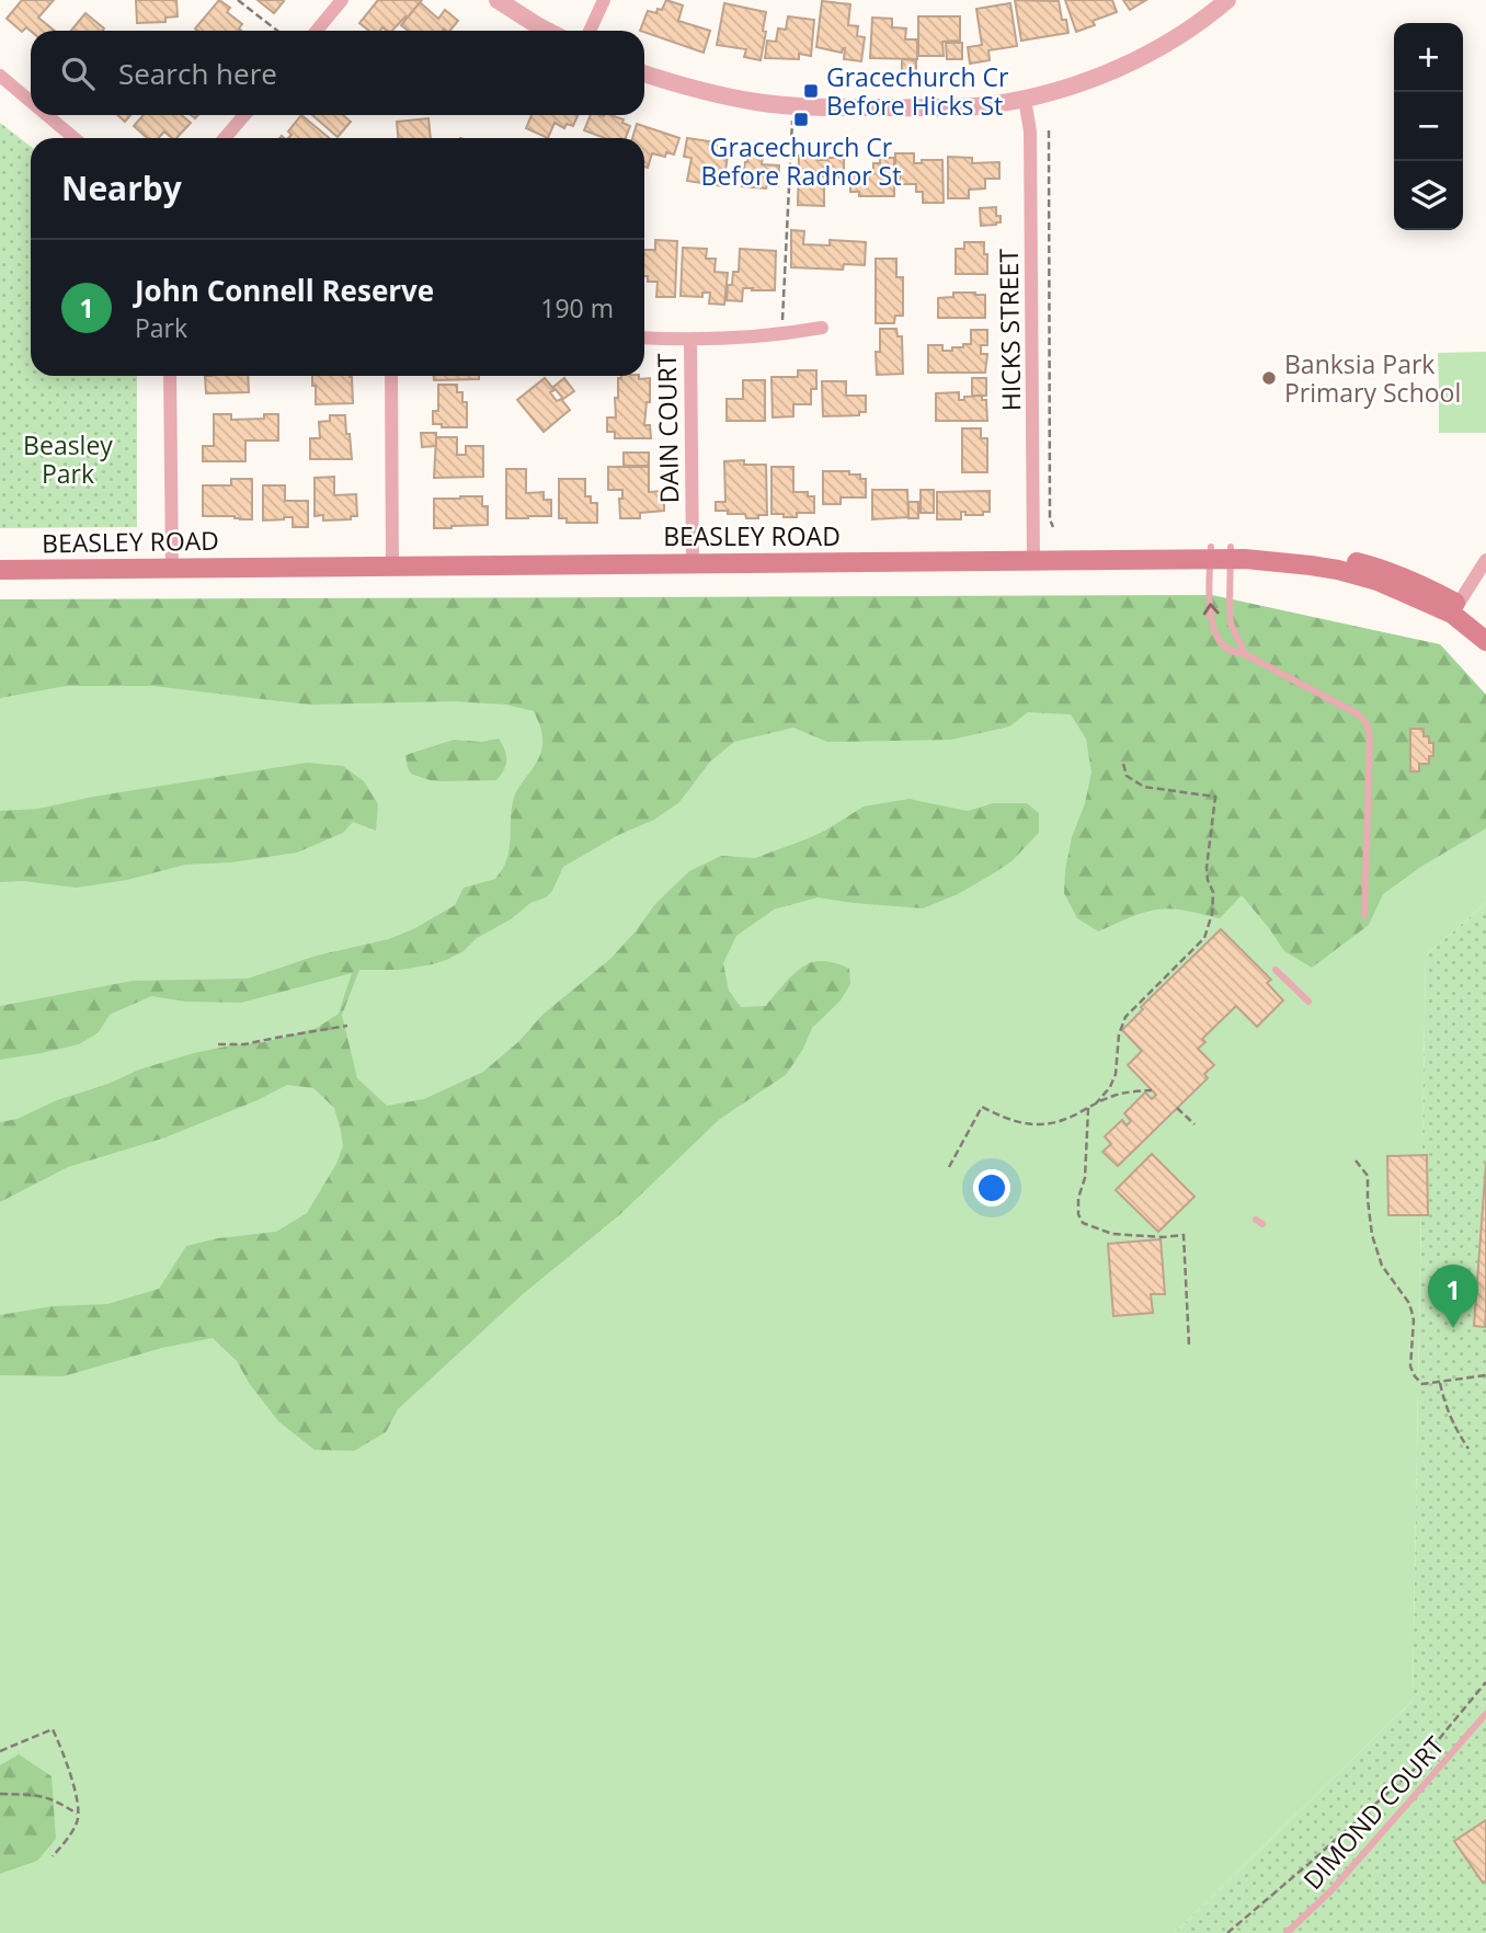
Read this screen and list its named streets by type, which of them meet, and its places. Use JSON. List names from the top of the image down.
{
  "streets": {
    "main road": ["BEASLEY ROAD"],
    "street": ["HICKS STREET", "DAIN COURT"],
    "lane": ["DIMOND COURT"]
  },
  "crossings": [
    ["HICKS STREET", "BEASLEY ROAD"],
    ["DAIN COURT", "BEASLEY ROAD"]
  ],
  "parks": ["Beasley Park"],
  "places": {
    "transit": ["Gracechurch Cr Before Hicks St", "Gracechurch Cr Before Radnor St"],
    "other": ["Banksia Park Primary School"]
  },
  "page": {
    "map_buttons": ["+", "−"],
    "search": "Search here",
    "heading": "Nearby",
    "list": [
      {
        "mark": "1",
        "name": "John Connell Reserve",
        "note": "Park",
        "value": "190 m"
      }
    ],
    "pins": "1"
  }
}
